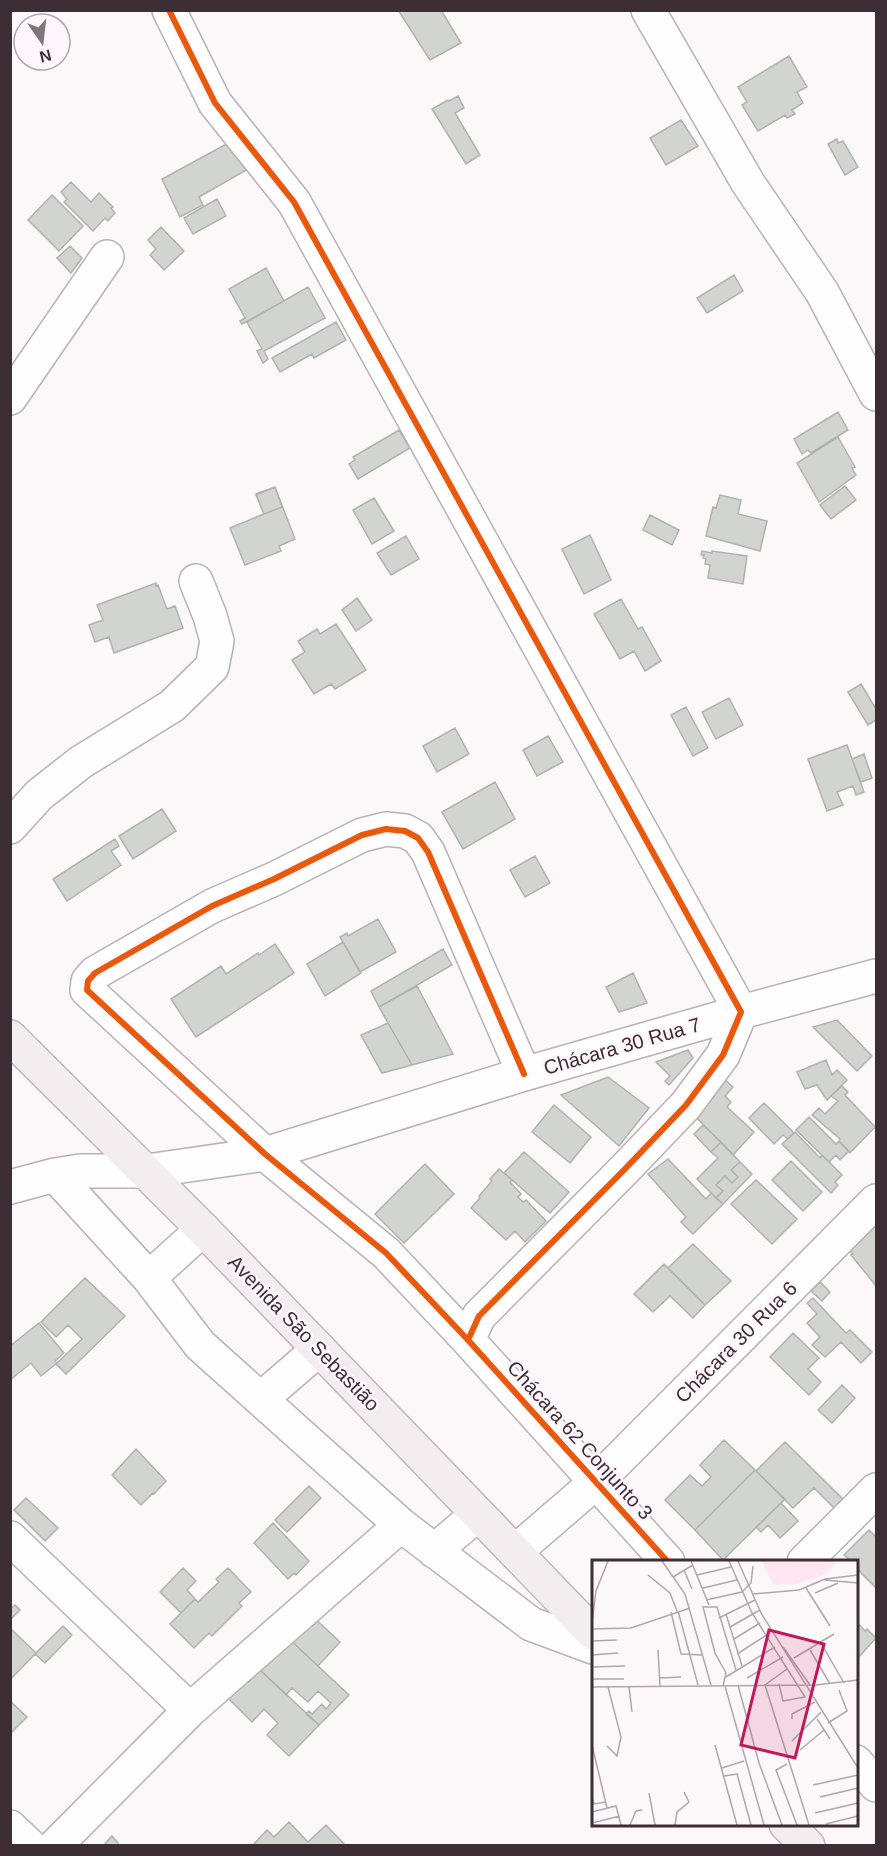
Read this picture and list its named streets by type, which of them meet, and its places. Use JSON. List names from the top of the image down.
{
  "streets": {
    "main road": ["Avenida São Sebastião"],
    "street": ["Chácara 30 Rua 7", "Chácara 30 Rua 6", "Chácara 62 Conjunto 3"]
  },
  "crossings": [
    ["Chácara 30 Rua 7", "Avenida São Sebastião"],
    ["Avenida São Sebastião", "Chácara 30 Rua 6"],
    ["Chácara 30 Rua 6", "Chácara 62 Conjunto 3"]
  ],
  "north": "bottom"
}
